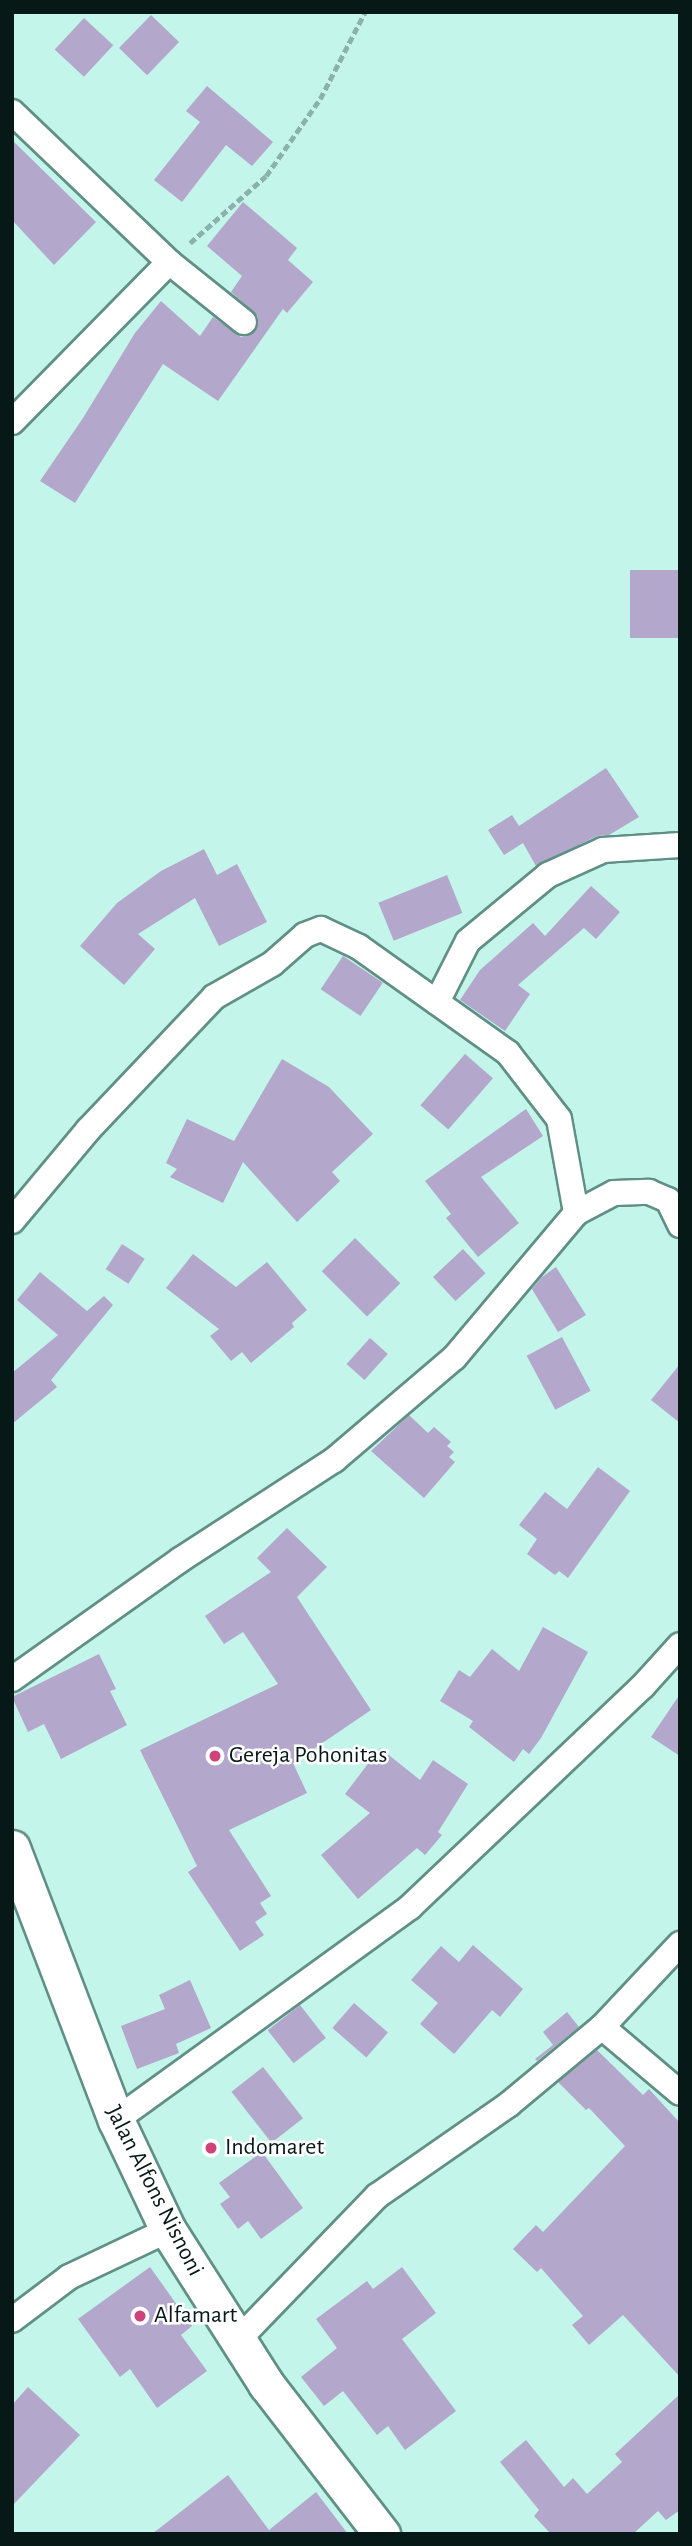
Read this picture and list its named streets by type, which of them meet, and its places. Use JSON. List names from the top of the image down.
{
  "streets": {
    "main road": ["Jalan Alfons Nisnoni"]
  },
  "places": ["Gereja Pohonitas", "Indomaret", "Alfamart"]
}
